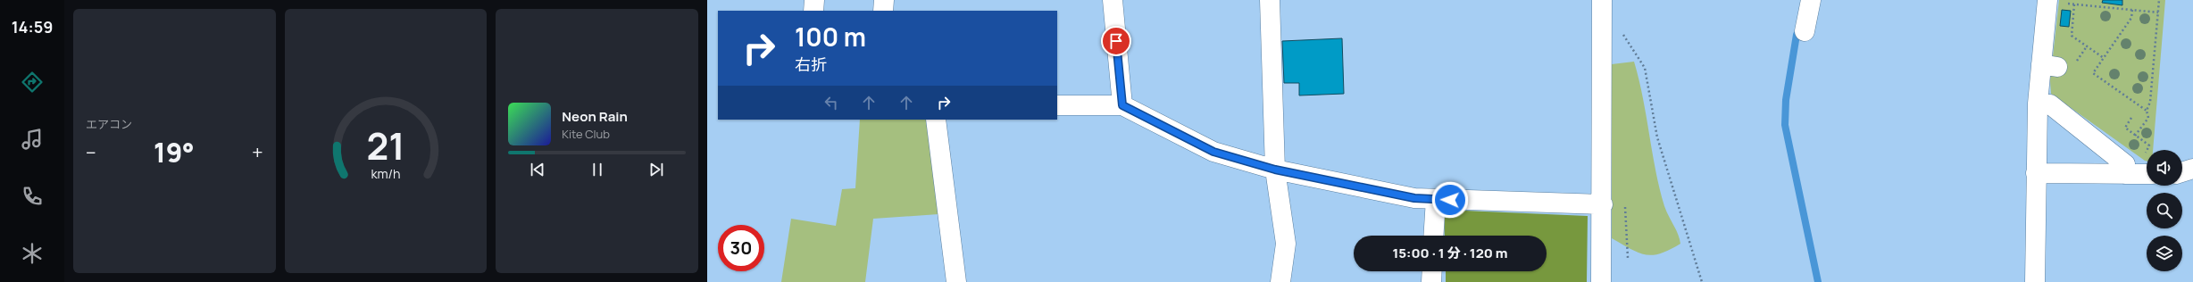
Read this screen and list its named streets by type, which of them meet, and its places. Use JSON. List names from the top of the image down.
{
  "page": {
    "tabs": "14:59",
    "tile": "エアコン",
    "turn": ["100 m", "右折"],
    "song": ["Neon Rain", "Kite Club"],
    "heat": ["−", "19°", "+"],
    "limit": "30",
    "trip": "15:00 · 1 分 · 120 m",
    "gauge": ["21", "km/h"]
  }
}
